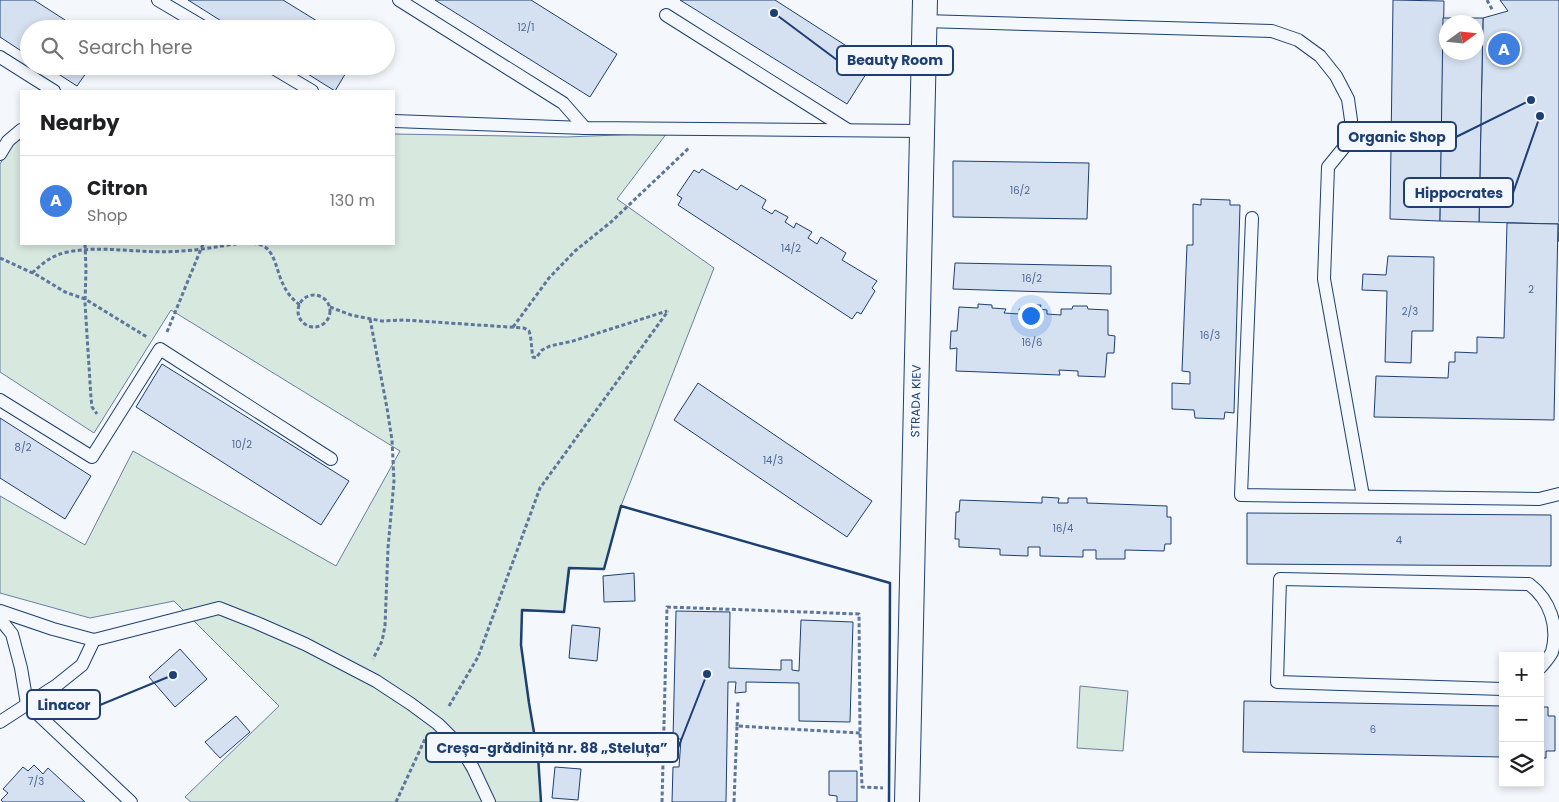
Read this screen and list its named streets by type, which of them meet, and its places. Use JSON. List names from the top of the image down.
{
  "streets": {
    "street": ["STRADA KIEV"]
  },
  "places": [
    "Beauty Room",
    "Organic Shop",
    "Hippocrates",
    "Creșa-grădiniță nr. 88 „Steluța”",
    "Linacor"
  ],
  "house_numbers": [
    "12/1",
    "16/2",
    "14/2",
    "16/2",
    "2",
    "2/3",
    "16/3",
    "16/6",
    "10/2",
    "8/2",
    "14/3",
    "16/4",
    "4",
    "6",
    "7/3"
  ],
  "north": "right",
  "page": {
    "search": "Search here",
    "pins": "A",
    "heading": "Nearby",
    "list": [
      {
        "mark": "A",
        "name": "Citron",
        "note": "Shop",
        "value": "130 m"
      }
    ],
    "map_buttons": ["+", "−"]
  }
}
